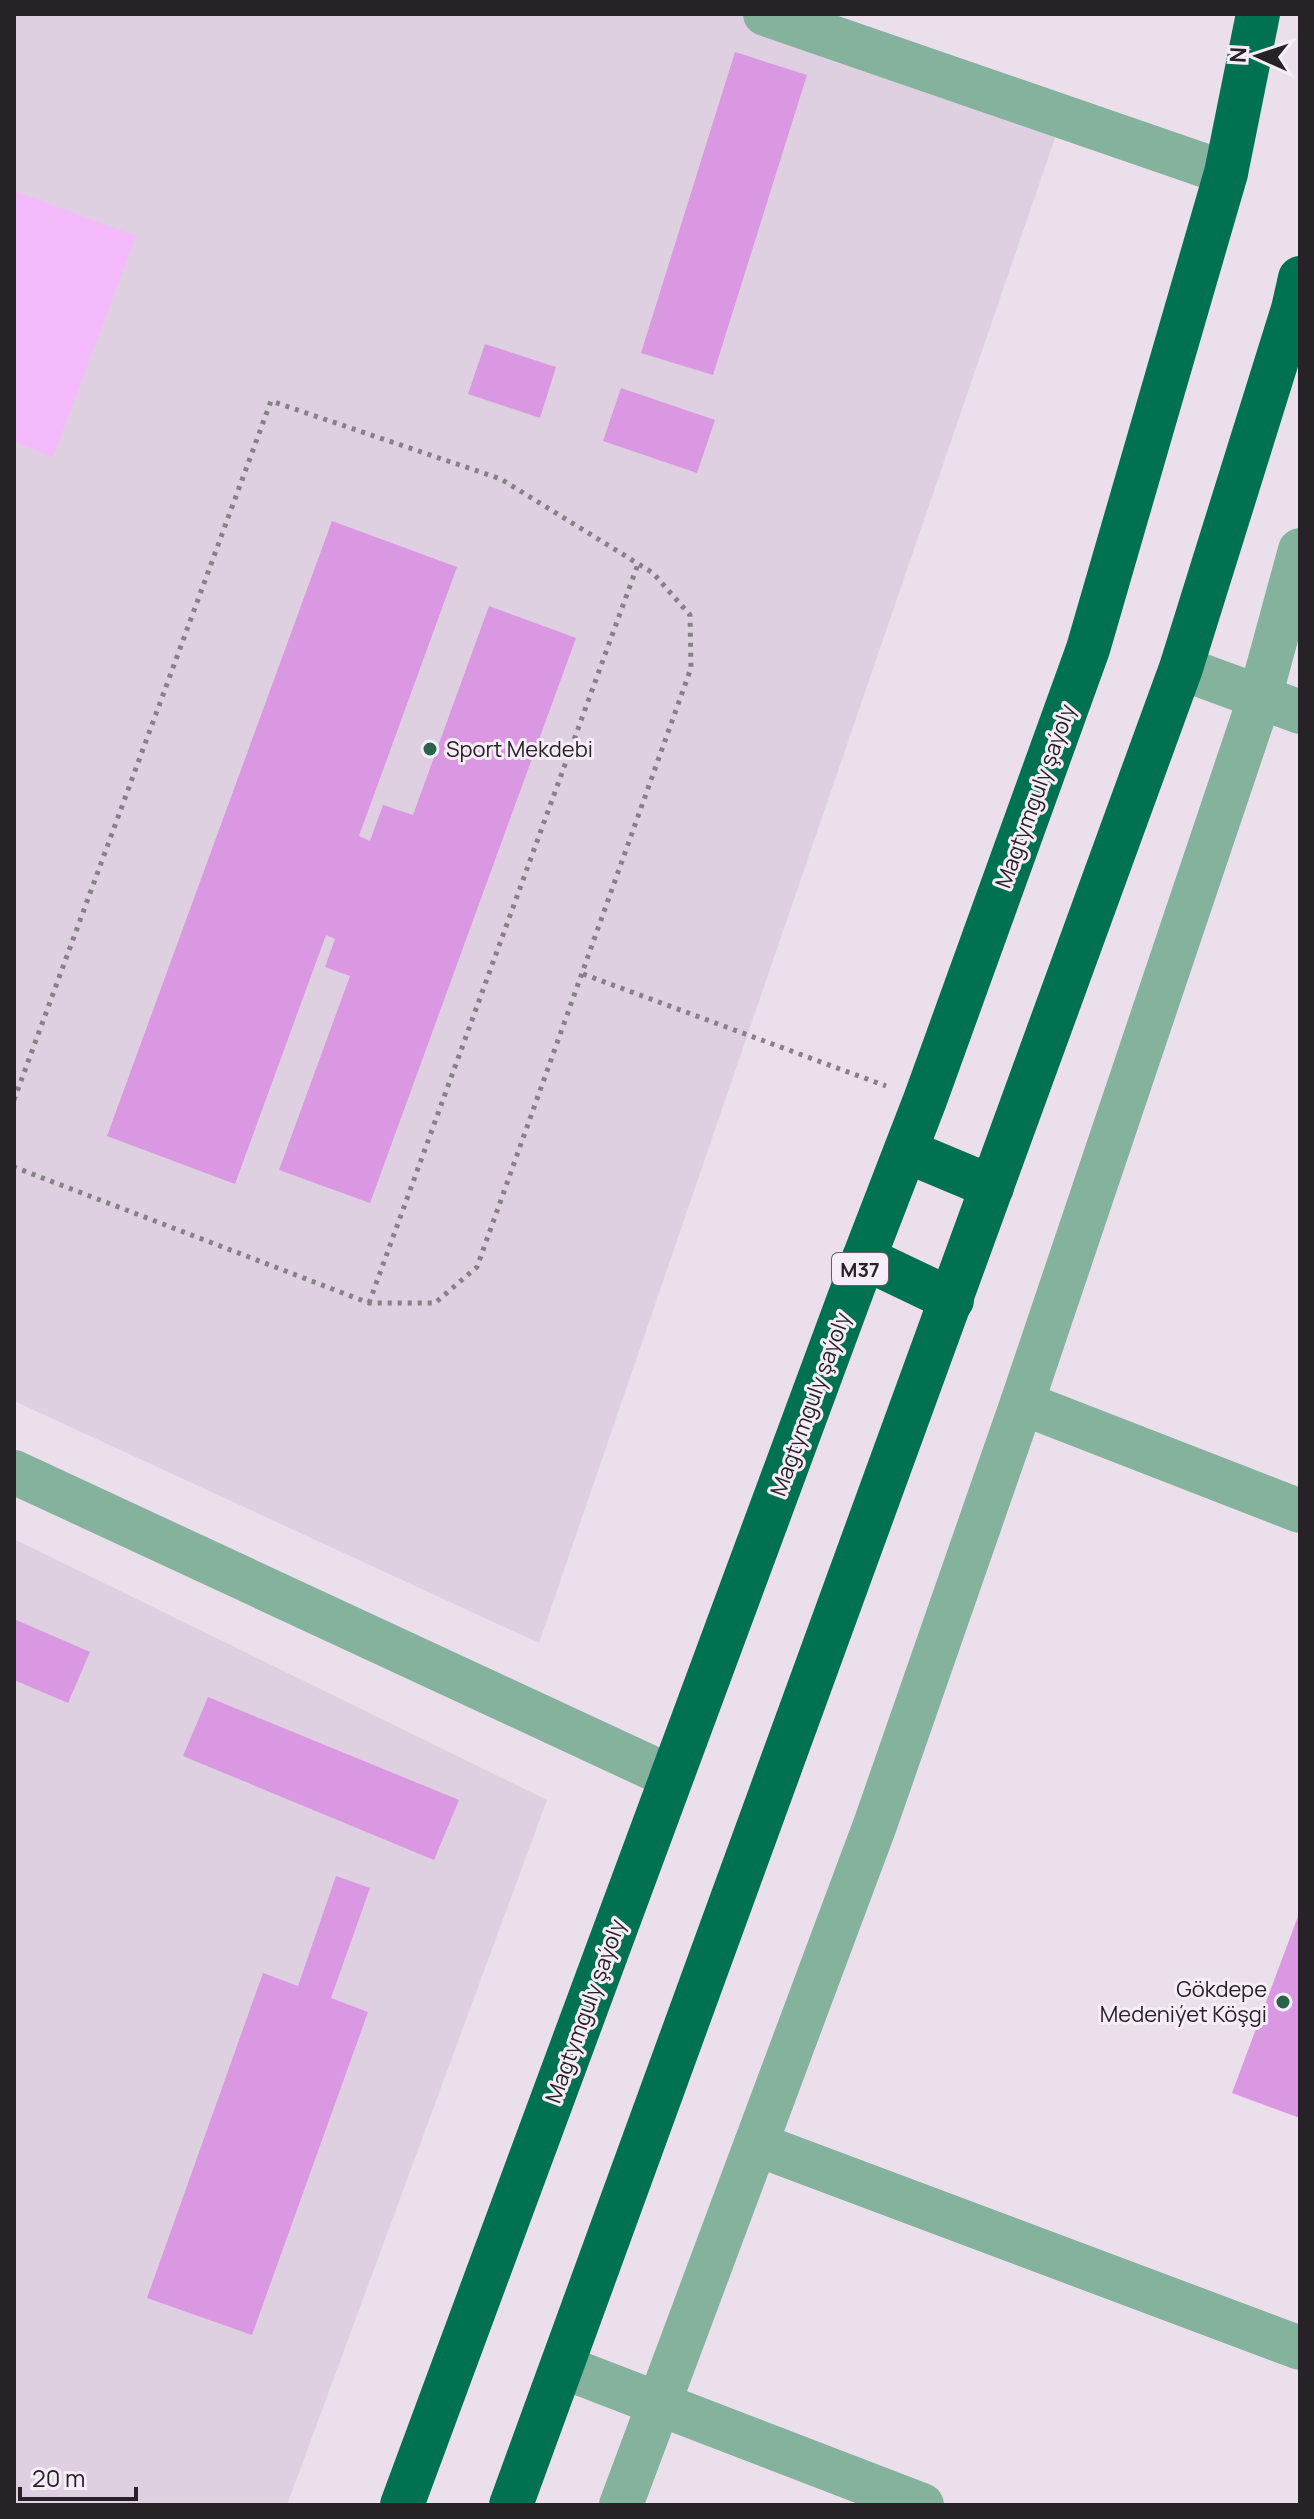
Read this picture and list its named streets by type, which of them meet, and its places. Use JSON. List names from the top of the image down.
{
  "streets": {
    "highway": ["Magtymguly şaýoly", "M37"]
  },
  "places": ["Sport Mekdebi", "Gökdepe Medeniýet Köşgi"],
  "scale_bar": "20 m",
  "north": "left"
}
